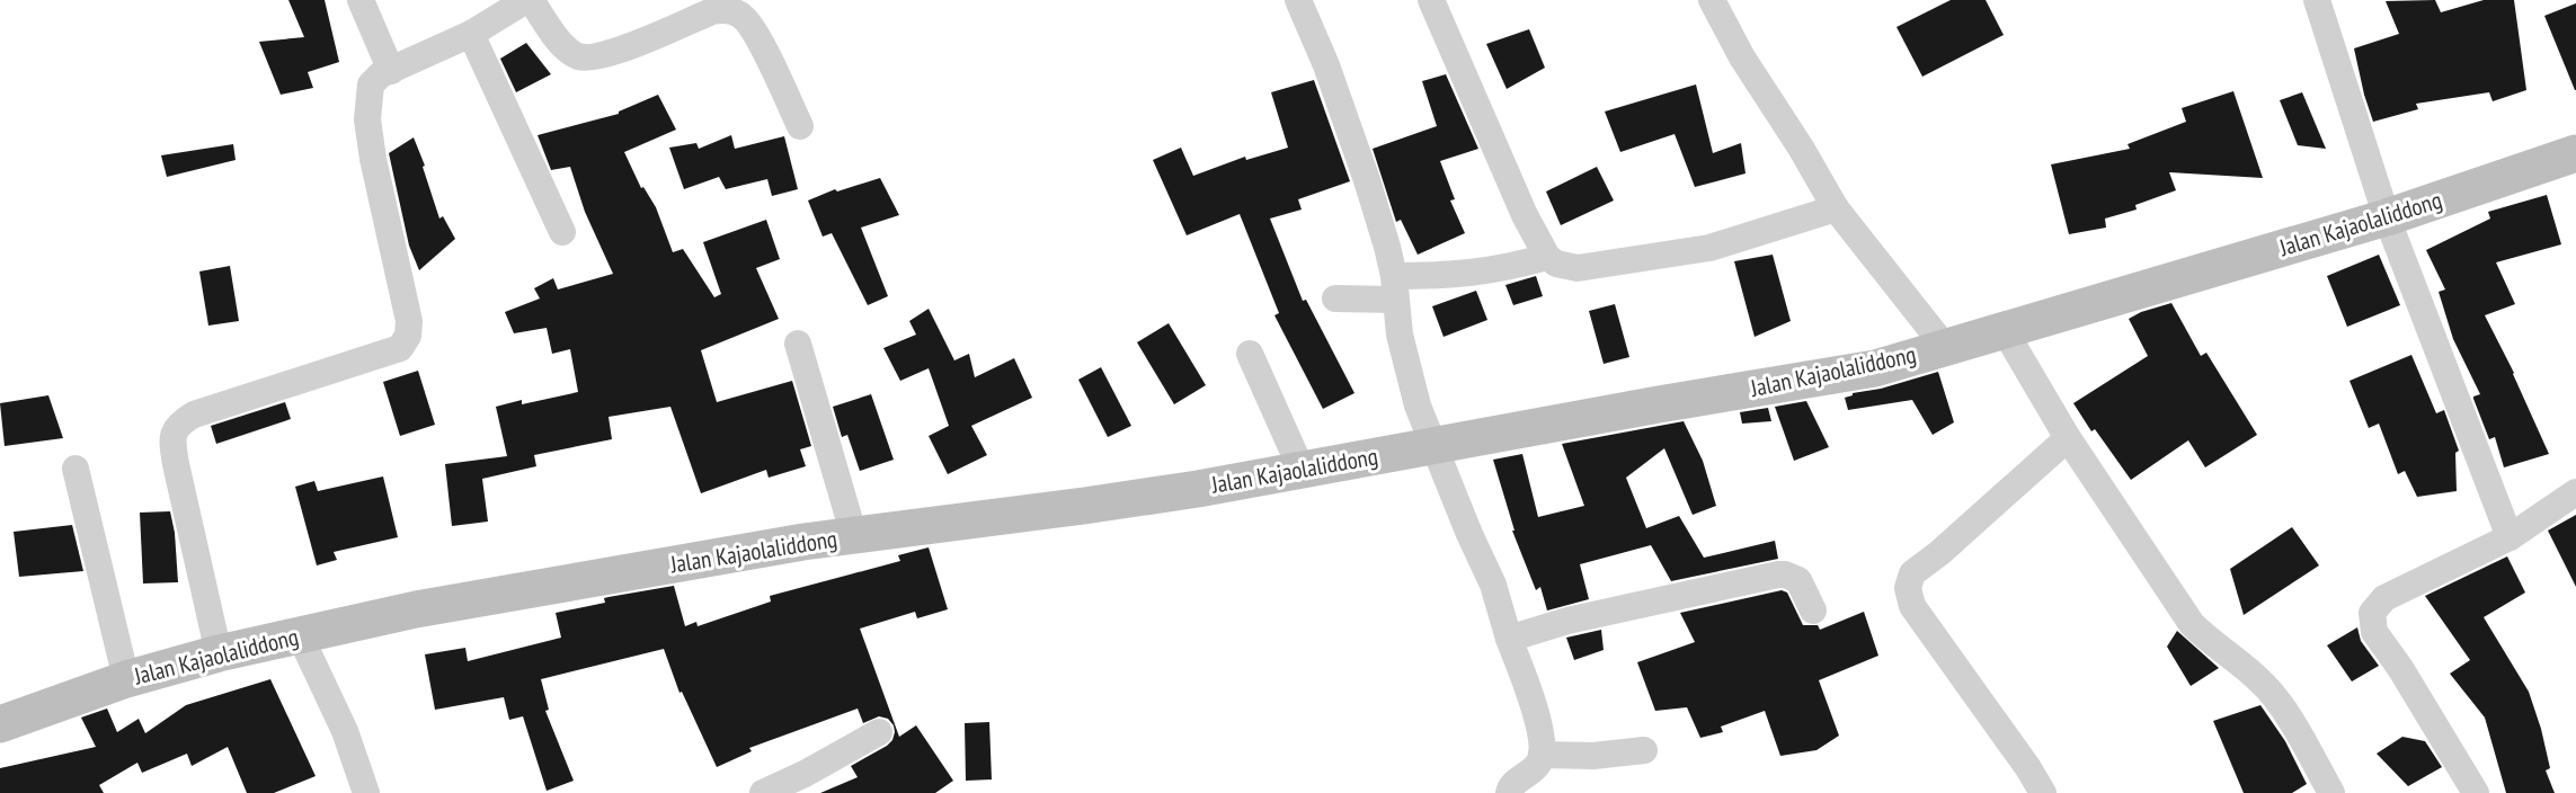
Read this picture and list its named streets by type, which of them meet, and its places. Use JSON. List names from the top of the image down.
{
  "streets": {
    "street": ["Jalan Kajaolaliddong"]
  }
}
